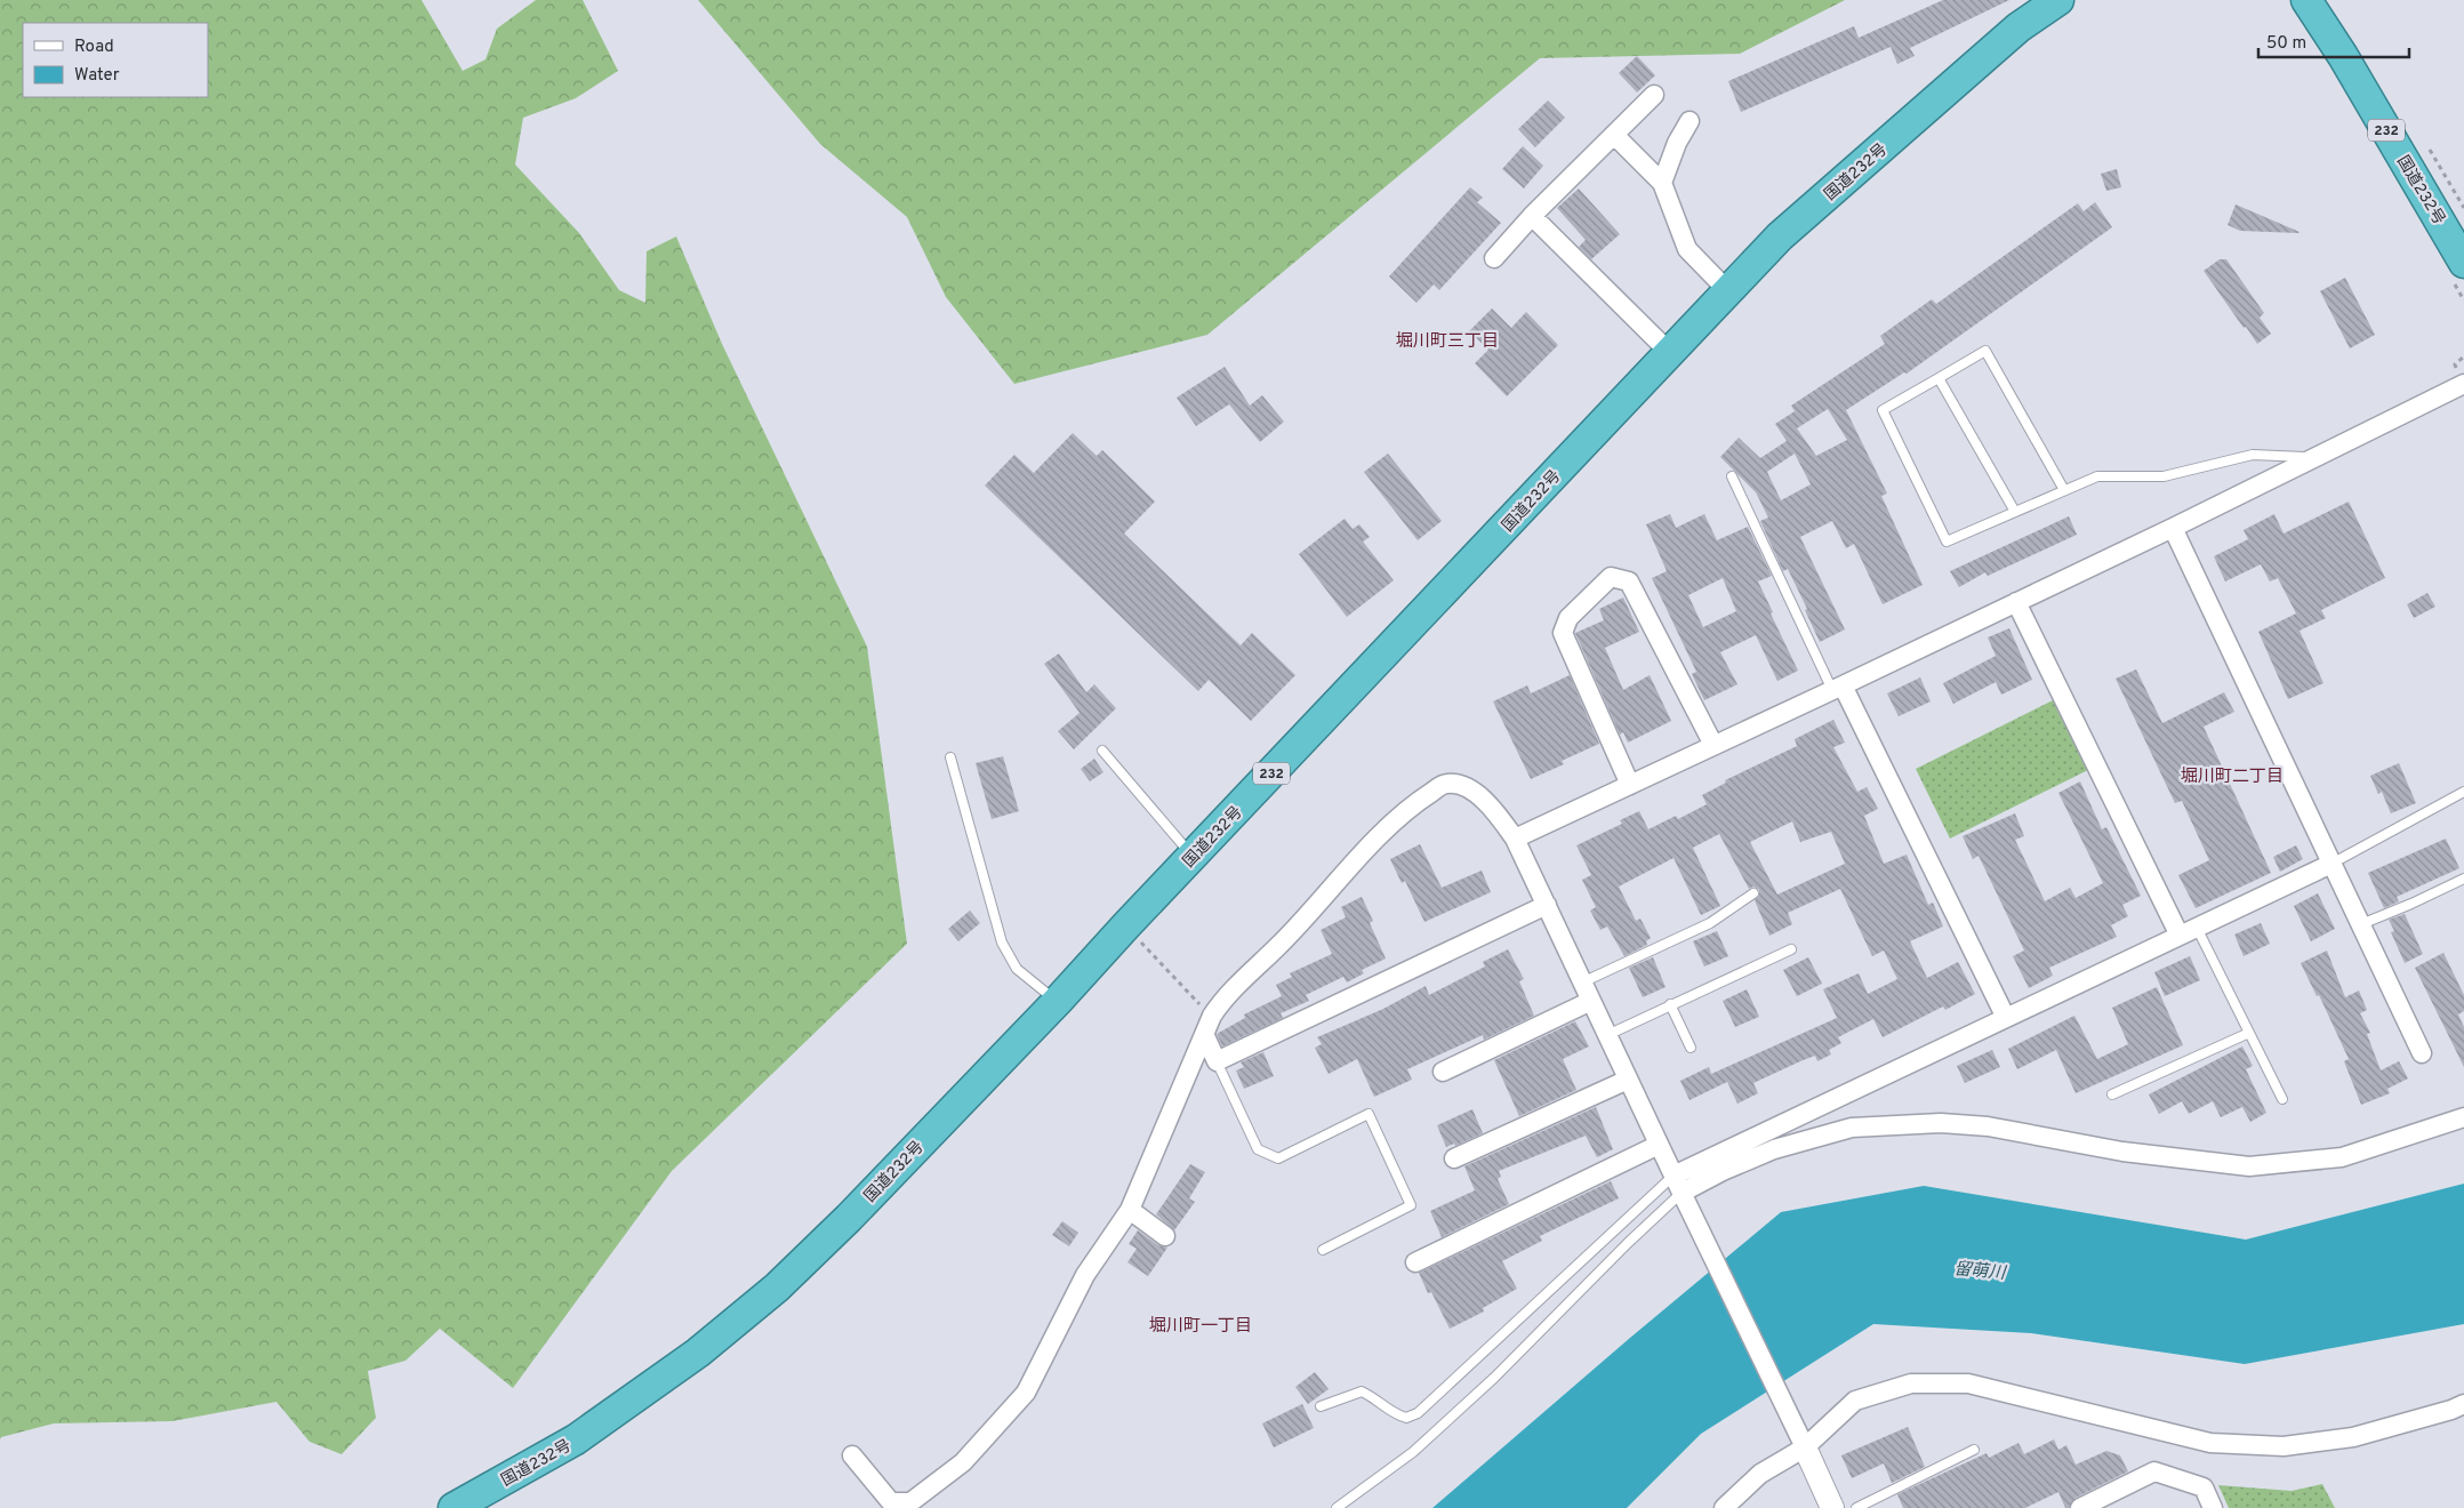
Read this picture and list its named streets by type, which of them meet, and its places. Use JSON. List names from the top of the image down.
{
  "streets": {
    "highway": ["232", "国道232号"]
  },
  "districts": ["堀川町三丁目", "堀川町二丁目", "堀川町一丁目"],
  "water": ["留萌川"],
  "legend": ["Road", "Water"],
  "scale_bar": "50 m"
}
